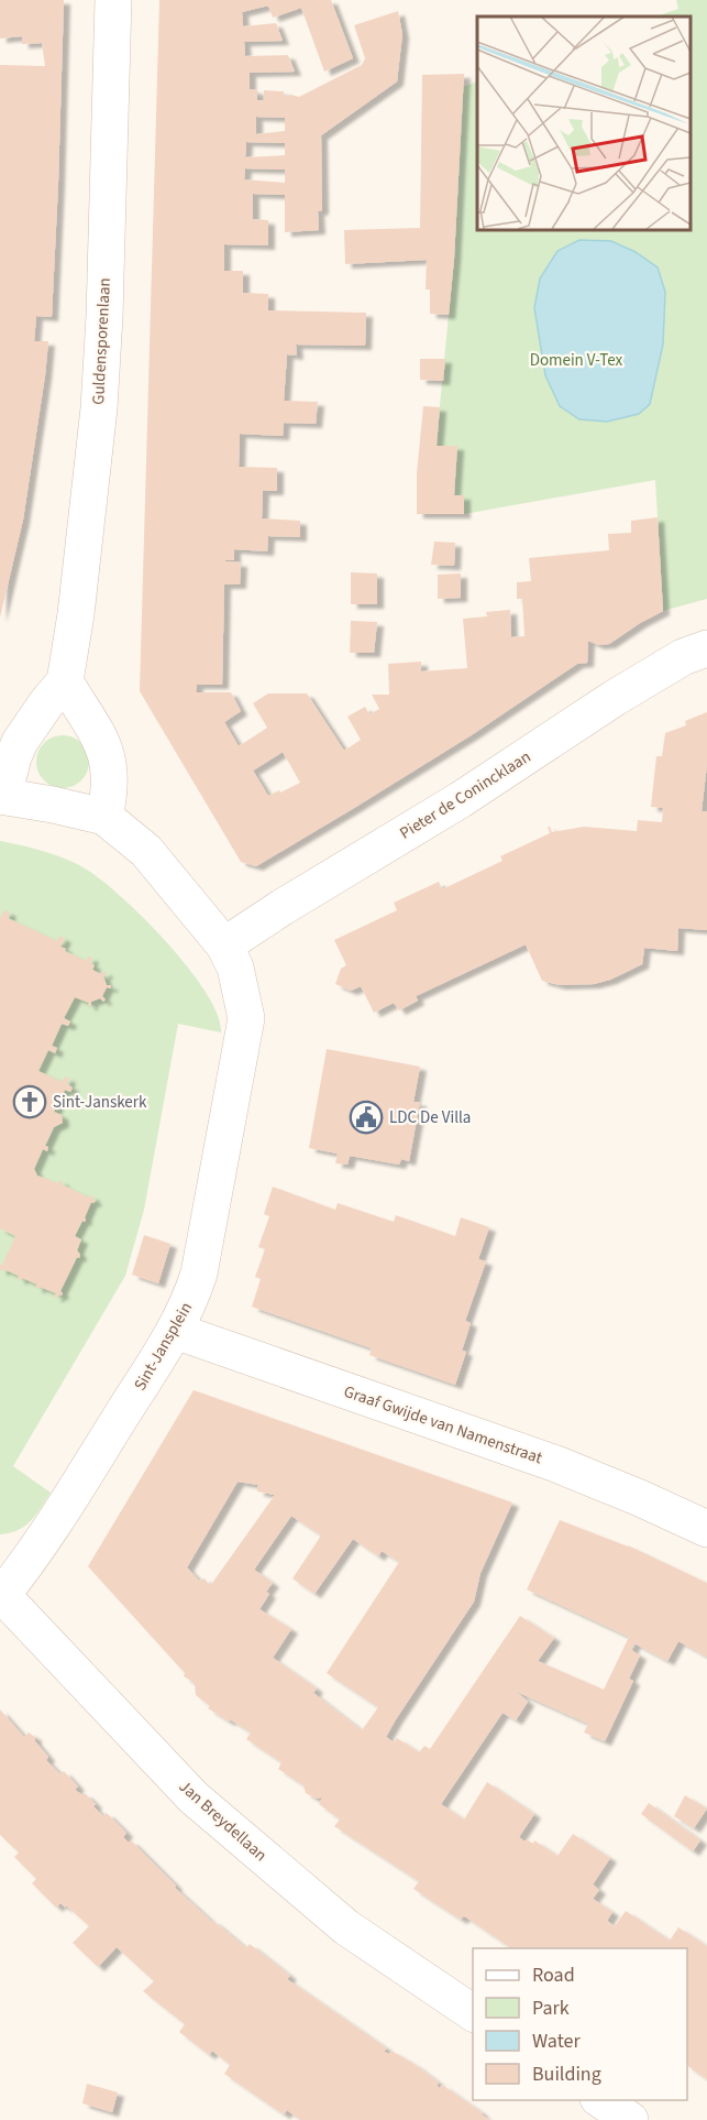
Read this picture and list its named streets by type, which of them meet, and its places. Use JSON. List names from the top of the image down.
{
  "streets": {
    "street": [
      "Guldensporenlaan",
      "Pieter de Conincklaan",
      "Sint-Jansplein",
      "Graaf Gwijde van Namenstraat",
      "Jan Breydellaan"
    ]
  },
  "crossings": [
    ["Pieter de Conincklaan", "Sint-Jansplein"],
    ["Sint-Jansplein", "Graaf Gwijde van Namenstraat"],
    ["Sint-Jansplein", "Jan Breydellaan"]
  ],
  "parks": ["Domein V-Tex"],
  "places": {
    "church": ["Sint-Janskerk"],
    "public building": ["LDC De Villa"]
  },
  "legend": [
    "Road",
    "Park",
    "Water",
    "Building"
  ]
}
